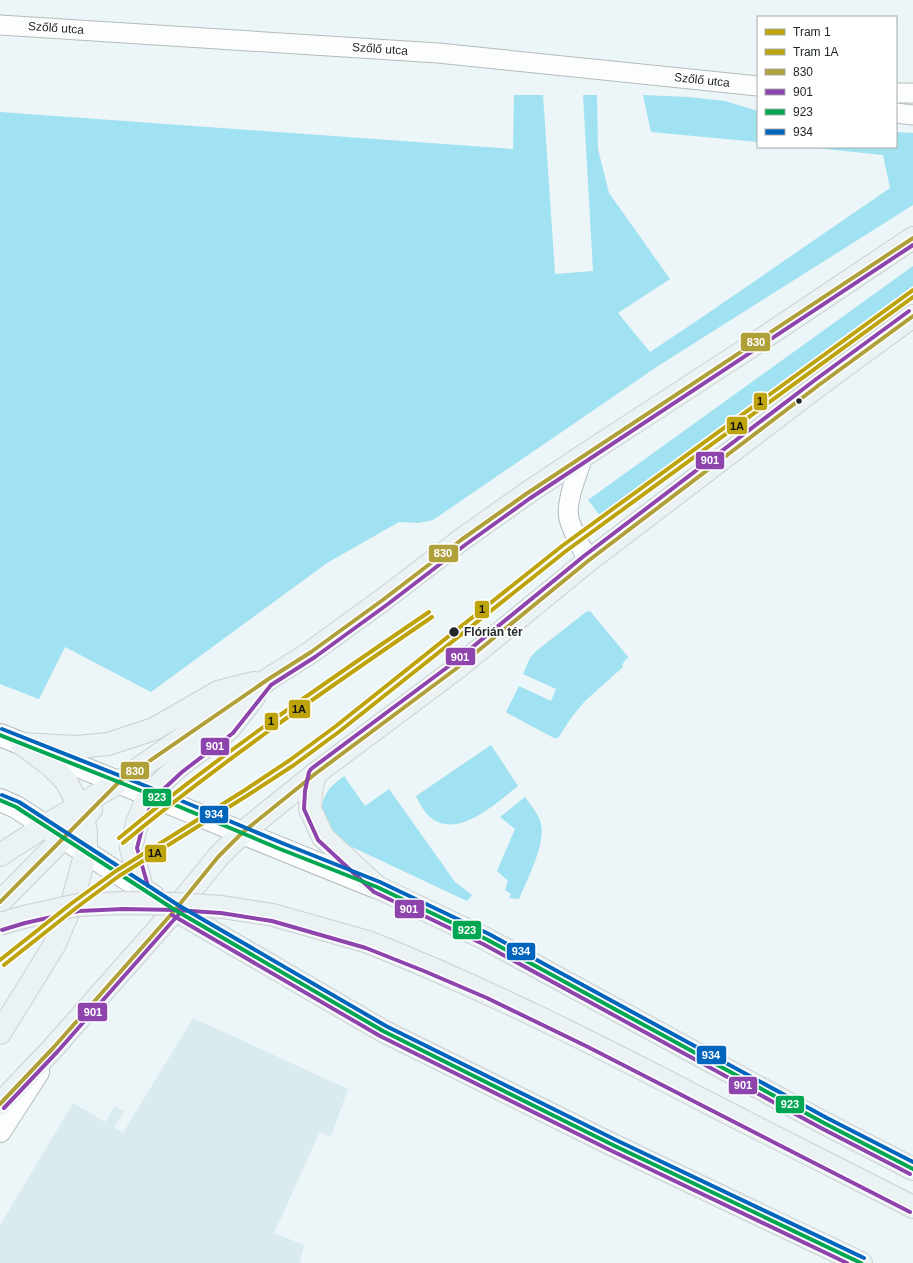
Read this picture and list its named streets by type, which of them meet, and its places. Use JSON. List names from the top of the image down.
{
  "streets": {
    "street": ["Szőlő utca"]
  },
  "places": ["Flórián tér"],
  "lines": [
    "transit line 830",
    "transit line 901",
    "tram line 1",
    "tram line 1A",
    "transit line 934",
    "transit line 923"
  ],
  "legend": [
    "Tram 1",
    "Tram 1A",
    "830",
    "901",
    "923",
    "934"
  ]
}
